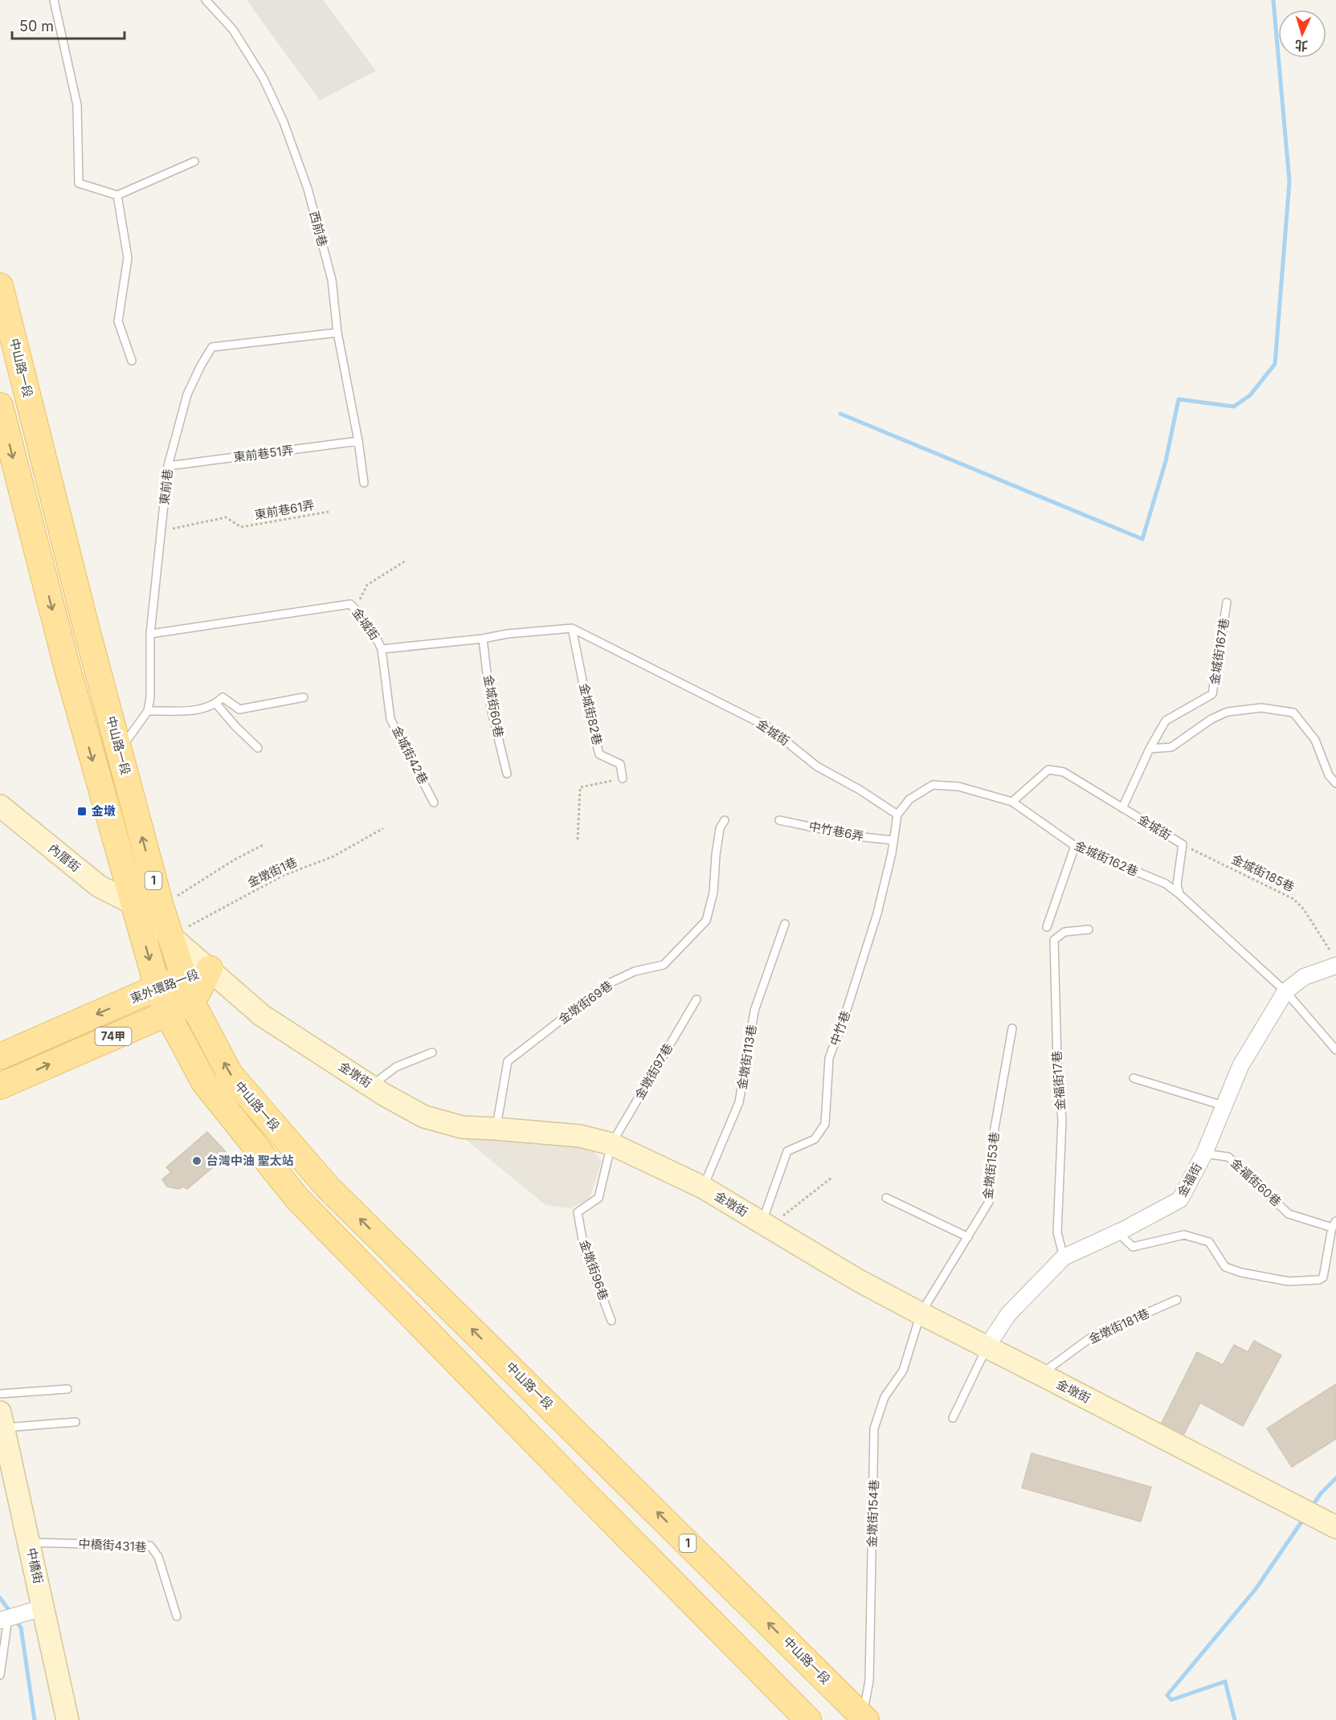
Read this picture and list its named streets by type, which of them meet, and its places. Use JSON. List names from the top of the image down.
{
  "streets": {
    "main road": [
      "中山路一段",
      "1",
      "東外環路一段",
      "74甲"
    ],
    "street": [
      "內厝街",
      "金墩街",
      "金福街",
      "中橋街"
    ],
    "lane": [
      "西前巷",
      "東前巷51弄",
      "東前巷",
      "金城街",
      "金城街167巷",
      "金城街60巷",
      "金城街82巷",
      "金城街42巷",
      "中竹巷6弄",
      "金城街162巷",
      "金墩街69巷",
      "中竹巷",
      "金墩街113巷",
      "金墩街97巷",
      "金福街17巷",
      "金墩街153巷",
      "金福街60巷",
      "金墩街96巷",
      "金墩街181巷",
      "金墩街154巷",
      "中橋街431巷"
    ],
    "path": ["東前巷61弄", "金墩街1巷", "金城街185巷"]
  },
  "crossings": [
    ["西前巷", "東前巷51弄"],
    ["西前巷", "東前巷"],
    ["中山路一段", "東前巷"],
    ["中山路一段", "內厝街"],
    ["中山路一段", "金墩街1巷"],
    ["中山路一段", "東外環路一段"],
    ["中山路一段", "金墩街"],
    ["中山路一段", "金墩街154巷"],
    ["東前巷51弄", "東前巷"],
    ["東前巷", "東前巷61弄"],
    ["東前巷", "金城街"],
    ["金城街", "金城街167巷"],
    ["金城街", "金城街60巷"],
    ["金城街", "金城街82巷"],
    ["金城街", "金城街42巷"],
    ["金城街", "金城街162巷"],
    ["金城街", "金城街185巷"],
    ["金城街", "中竹巷"],
    ["中竹巷6弄", "中竹巷"],
    ["內厝街", "金墩街"],
    ["金墩街1巷", "金墩街"],
    ["金城街185巷", "金福街"],
    ["東外環路一段", "金墩街"],
    ["金墩街69巷", "金墩街"],
    ["中竹巷", "金墩街"],
    ["金墩街113巷", "金墩街"],
    ["金墩街97巷", "金墩街"],
    ["金墩街97巷", "金墩街96巷"],
    ["金墩街", "金墩街153巷"],
    ["金墩街", "金福街"],
    ["金墩街", "金墩街96巷"],
    ["金墩街", "金墩街181巷"],
    ["金墩街", "金墩街154巷"],
    ["金福街17巷", "金福街"],
    ["金墩街153巷", "金墩街154巷"],
    ["金福街", "金福街60巷"],
    ["中橋街431巷", "中橋街"]
  ],
  "places": {
    "transit": ["金墩"],
    "other": ["台灣中油 聖太站"]
  },
  "scale_bar": "50 m",
  "north": "bottom"
}
